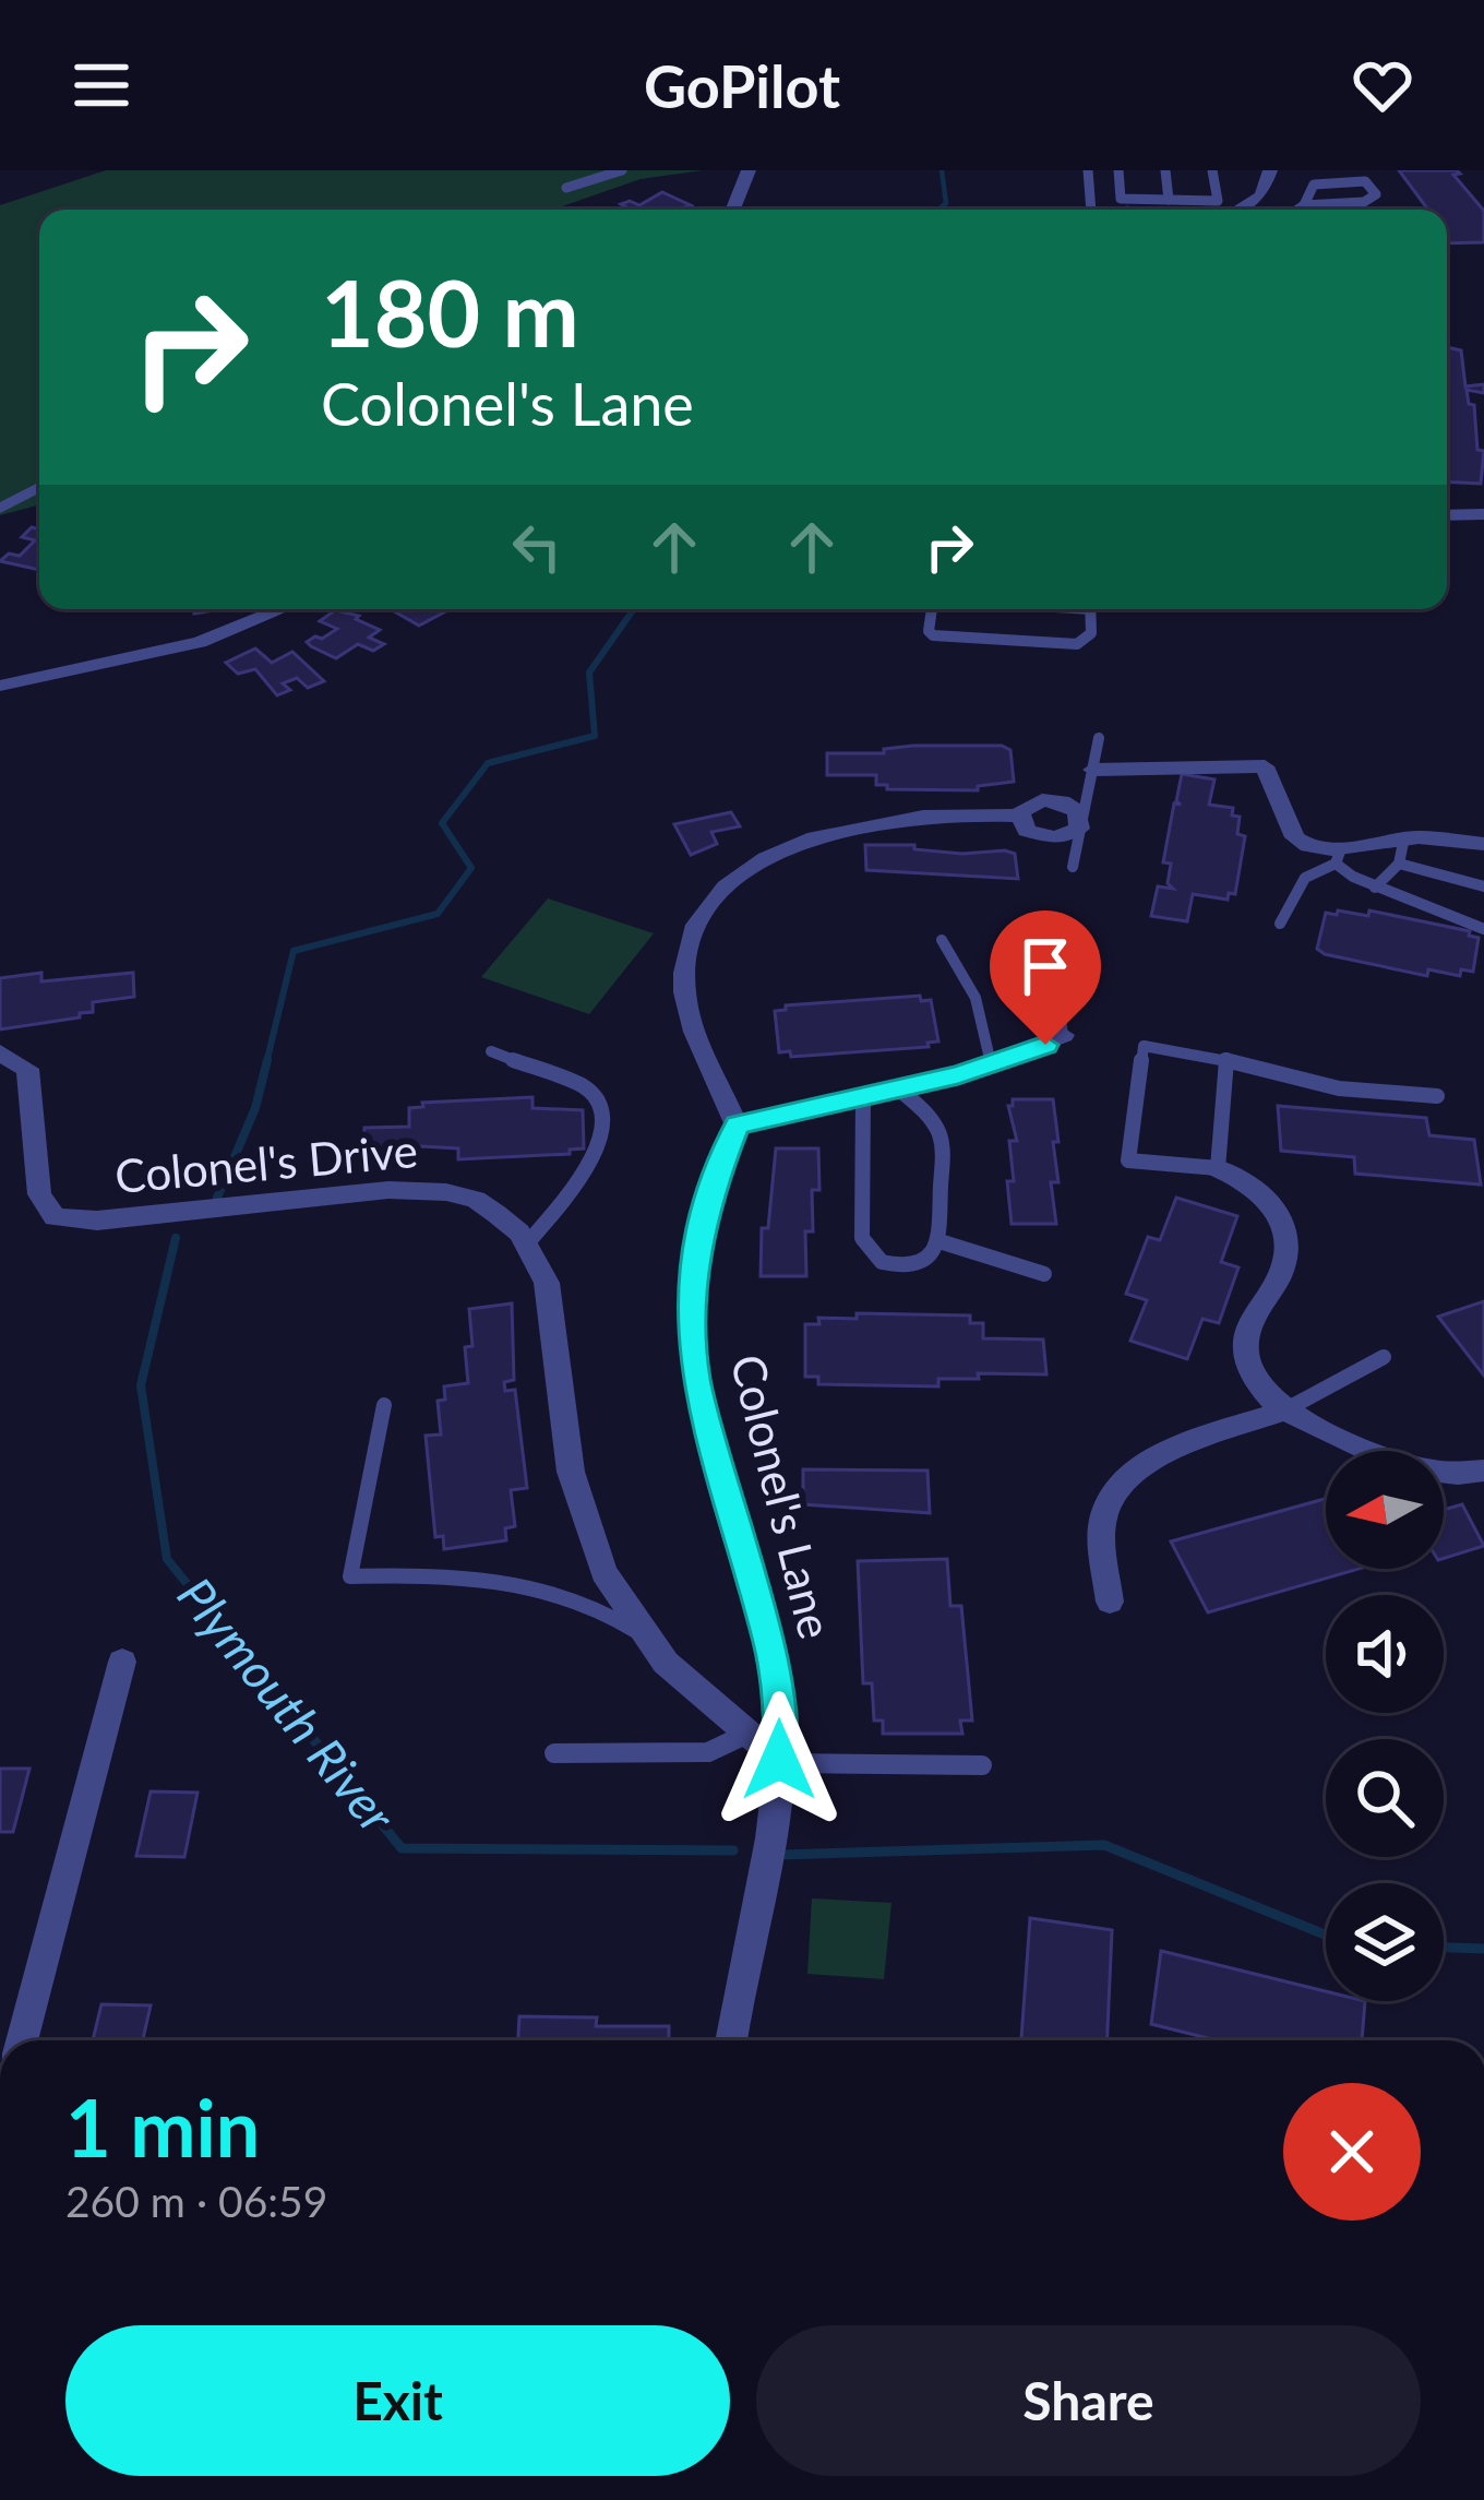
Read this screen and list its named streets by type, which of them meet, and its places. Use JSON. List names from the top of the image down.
{
  "streets": {
    "street": ["Colonel's Drive", "Colonel's Lane"]
  },
  "crossings": [
    ["Colonel's Drive", "Colonel's Lane"]
  ],
  "water": ["Plymouth River"],
  "north": "left",
  "page": {
    "header": "GoPilot",
    "turn": ["180 m", "Colonel's Lane"],
    "heading": ["1 min", "260 m · 06:59"],
    "buttons": ["Exit", "Share"]
  }
}
